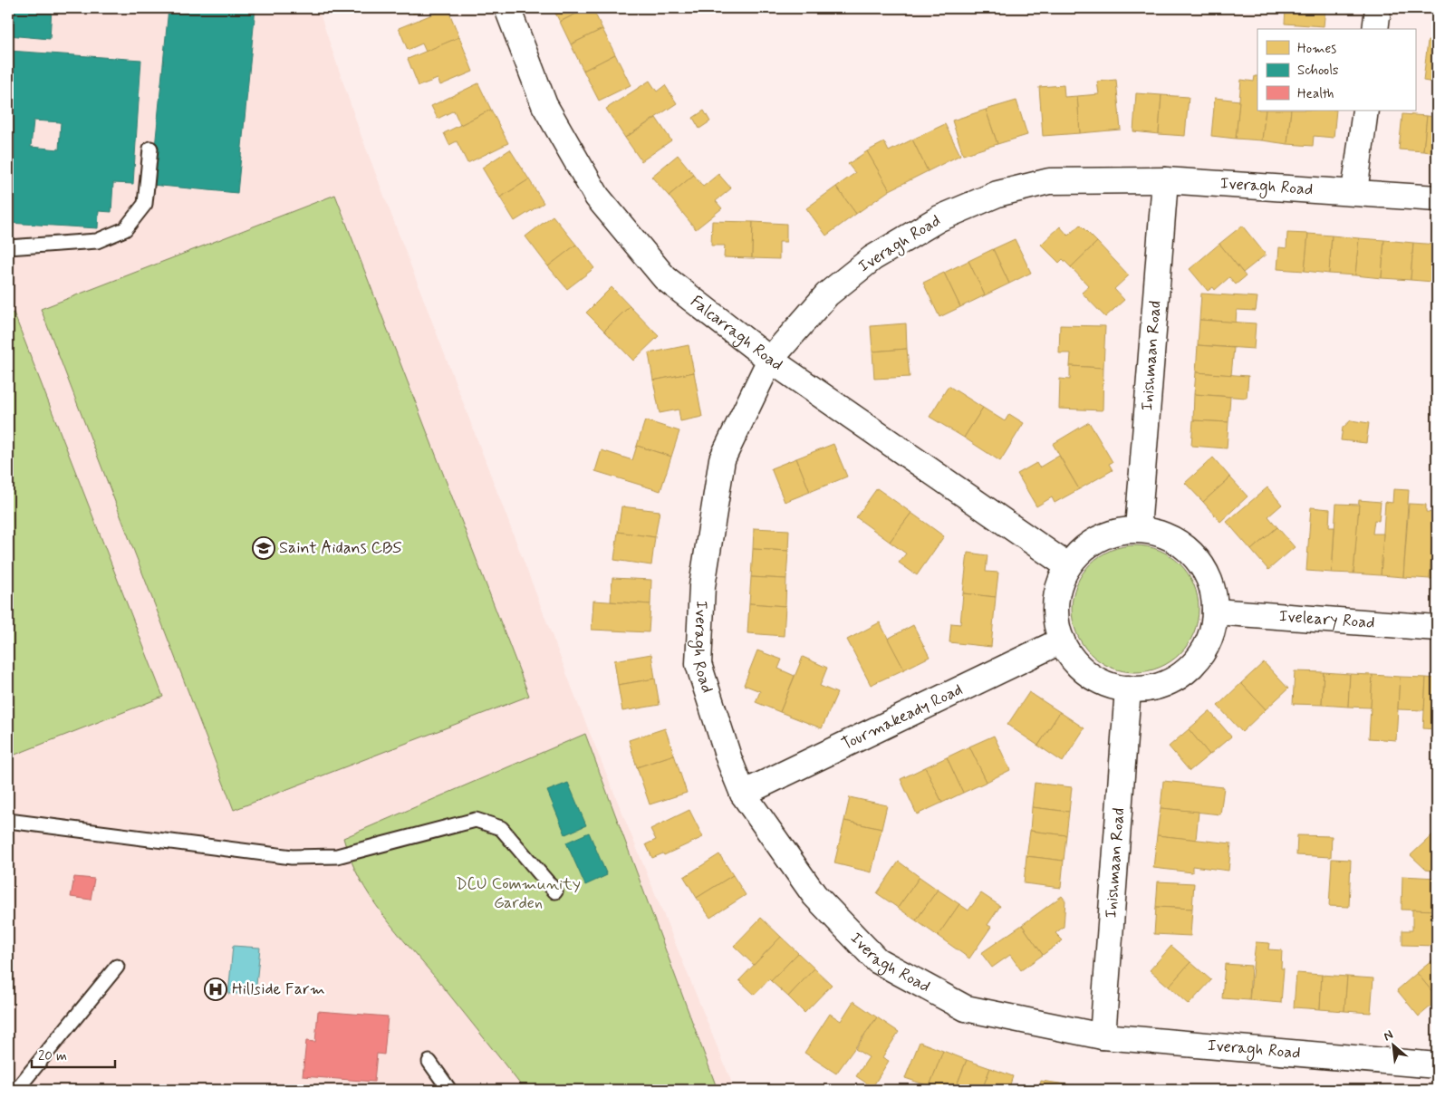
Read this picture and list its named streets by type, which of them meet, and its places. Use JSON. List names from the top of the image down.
{
  "streets": {
    "street": [
      "Iveragh Road",
      "Falcarragh Road",
      "Inishmaan Road",
      "Iveleary Road",
      "Tourmakeady Road"
    ]
  },
  "crossings": [
    ["Iveragh Road", "Falcarragh Road"],
    ["Iveragh Road", "Inishmaan Road"],
    ["Iveragh Road", "Tourmakeady Road"],
    ["Falcarragh Road", "Inishmaan Road"],
    ["Falcarragh Road", "Iveleary Road"],
    ["Falcarragh Road", "Tourmakeady Road"],
    ["Inishmaan Road", "Iveleary Road"],
    ["Inishmaan Road", "Tourmakeady Road"],
    ["Iveleary Road", "Tourmakeady Road"]
  ],
  "parks": ["DCU Community Garden"],
  "places": {
    "school or university": ["Saint Aidans CBS"],
    "hospital": ["Hillside Farm"]
  },
  "legend": ["Homes", "Schools", "Health"],
  "scale_bar": "20 m",
  "north": "top left"
}
